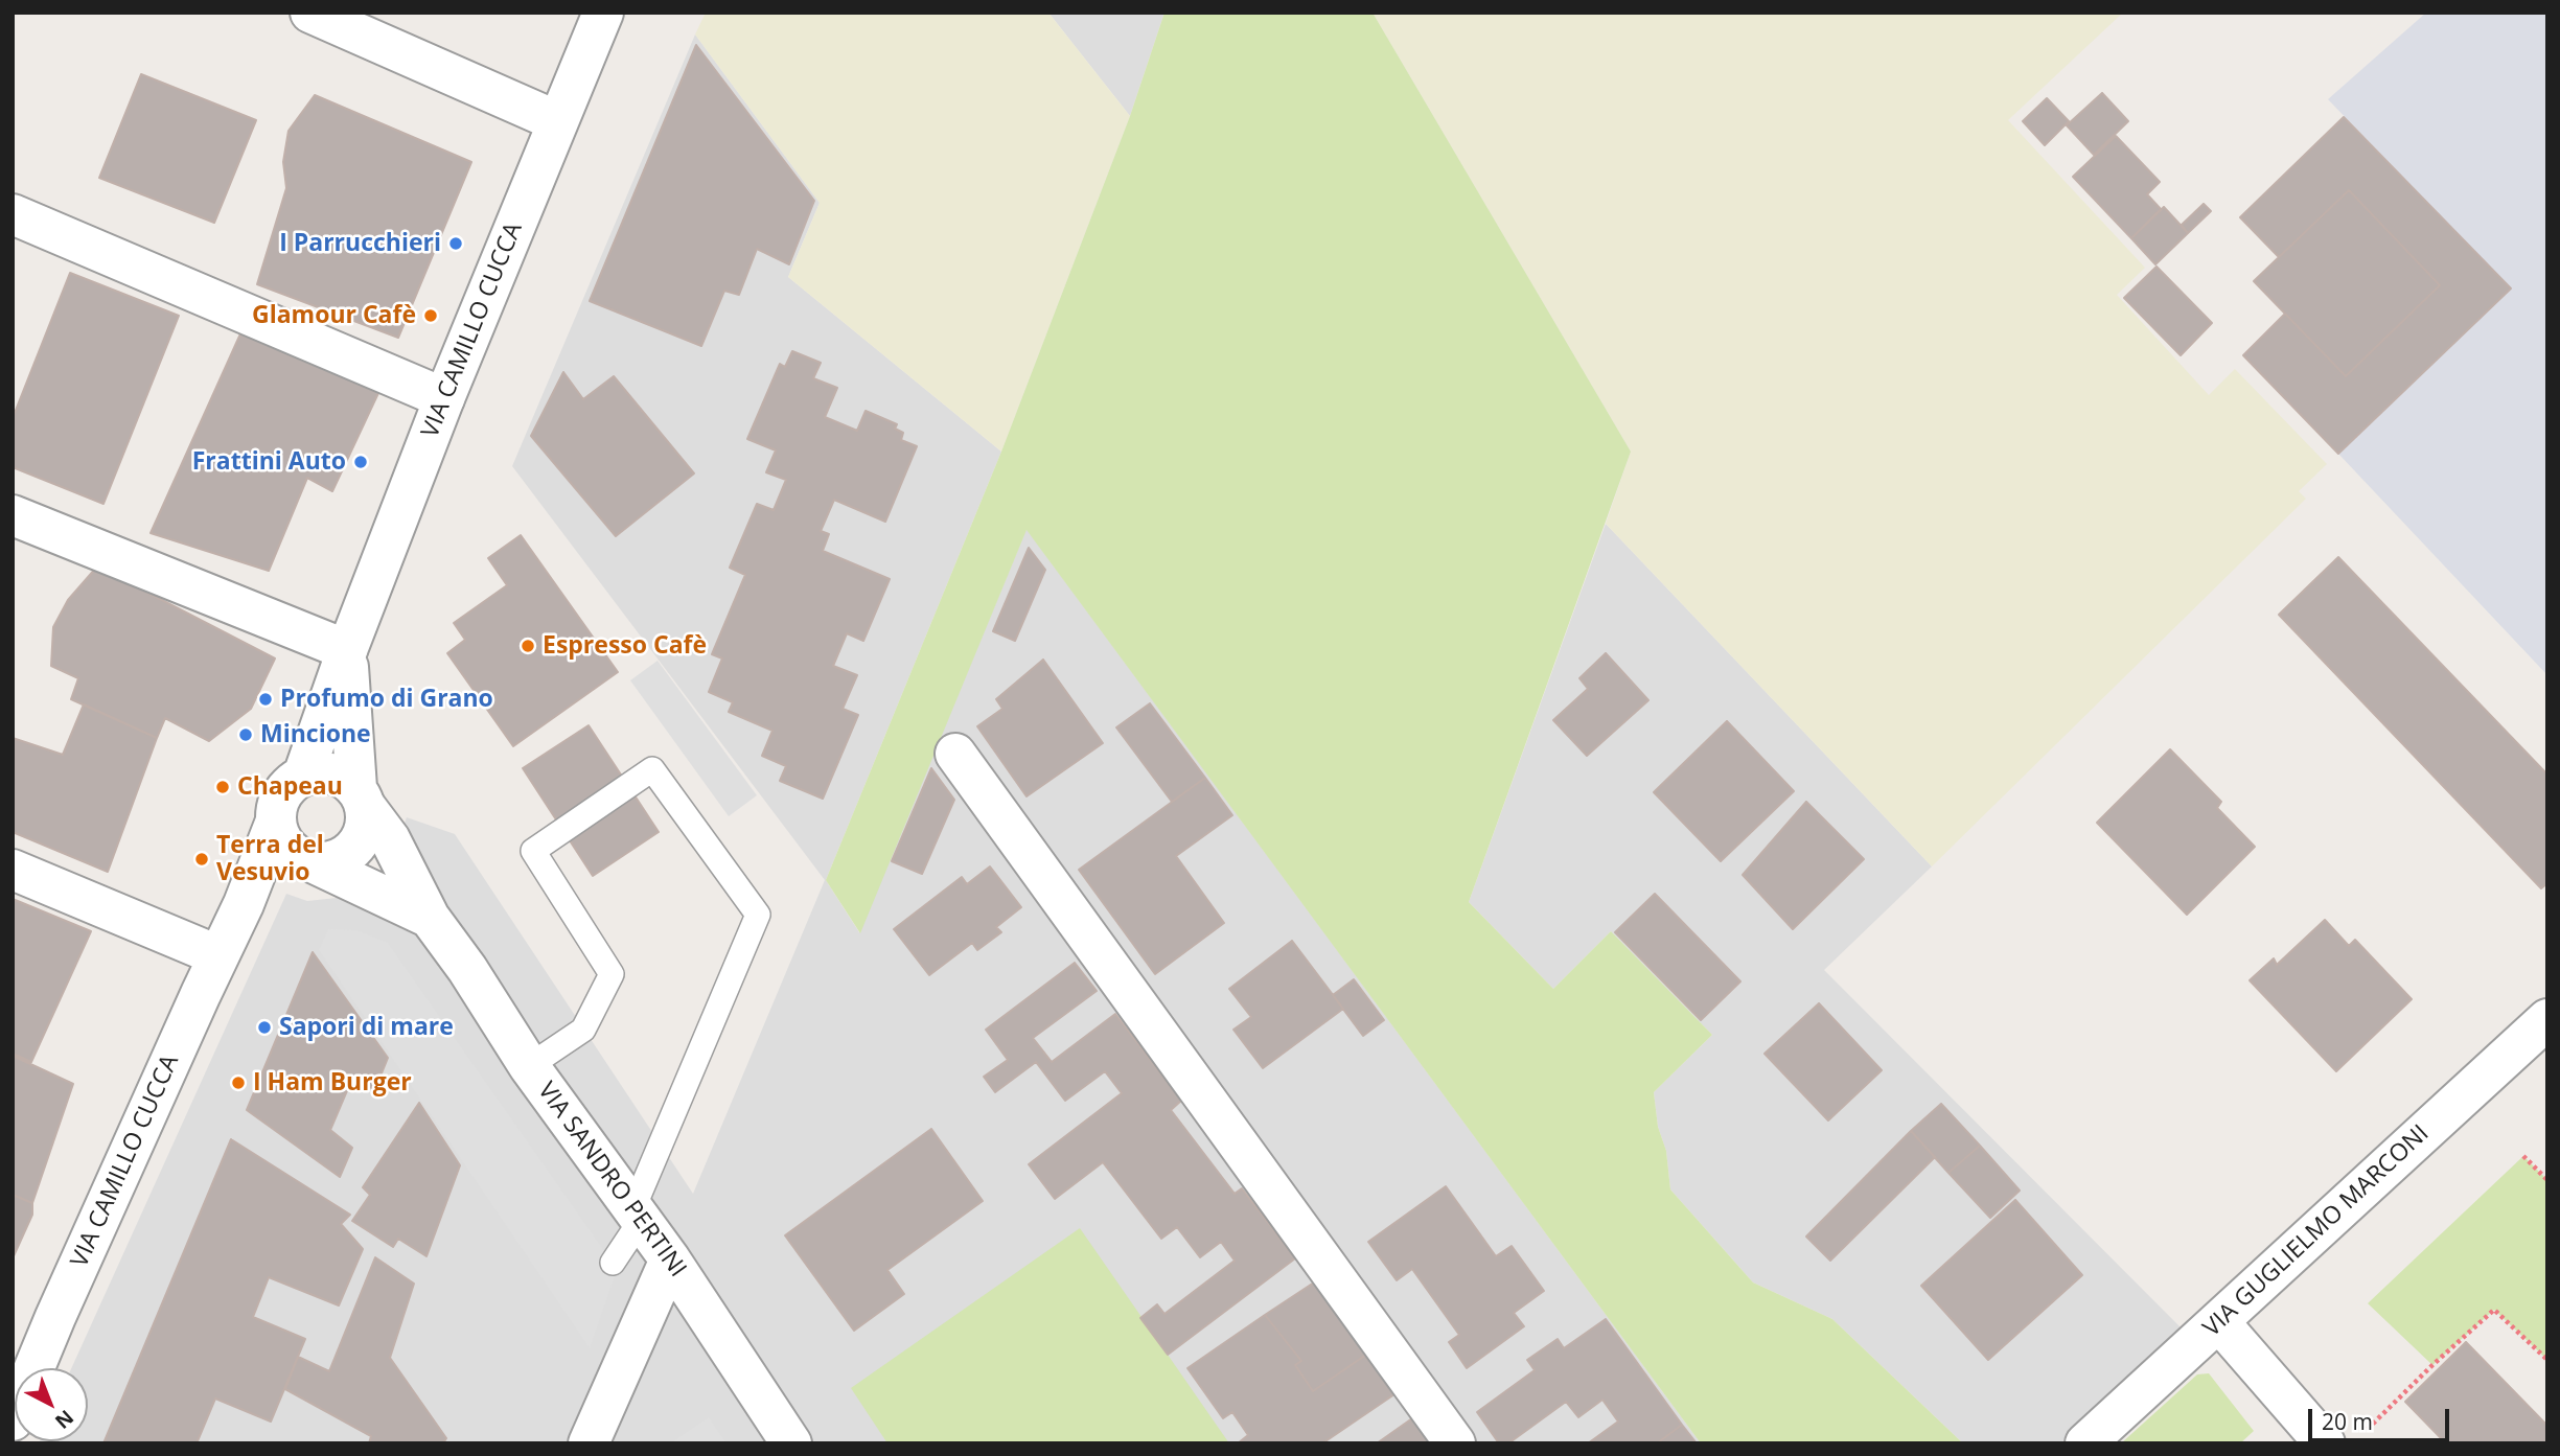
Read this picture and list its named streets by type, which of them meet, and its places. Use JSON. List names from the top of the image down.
{
  "streets": {
    "street": ["VIA CAMILLO CUCCA", "VIA SANDRO PERTINI", "VIA GUGLIELMO MARCONI"]
  },
  "crossings": [
    ["VIA CAMILLO CUCCA", "VIA SANDRO PERTINI"]
  ],
  "places": [
    "I Parrucchieri",
    "Glamour Cafè",
    "Frattini Auto",
    "Espresso Cafè",
    "Profumo di Grano",
    "Mincione",
    "Chapeau",
    "Terra del Vesuvio",
    "Sapori di mare",
    "I Ham Burger"
  ],
  "scale_bar": "20 m",
  "north": "bottom right"
}
